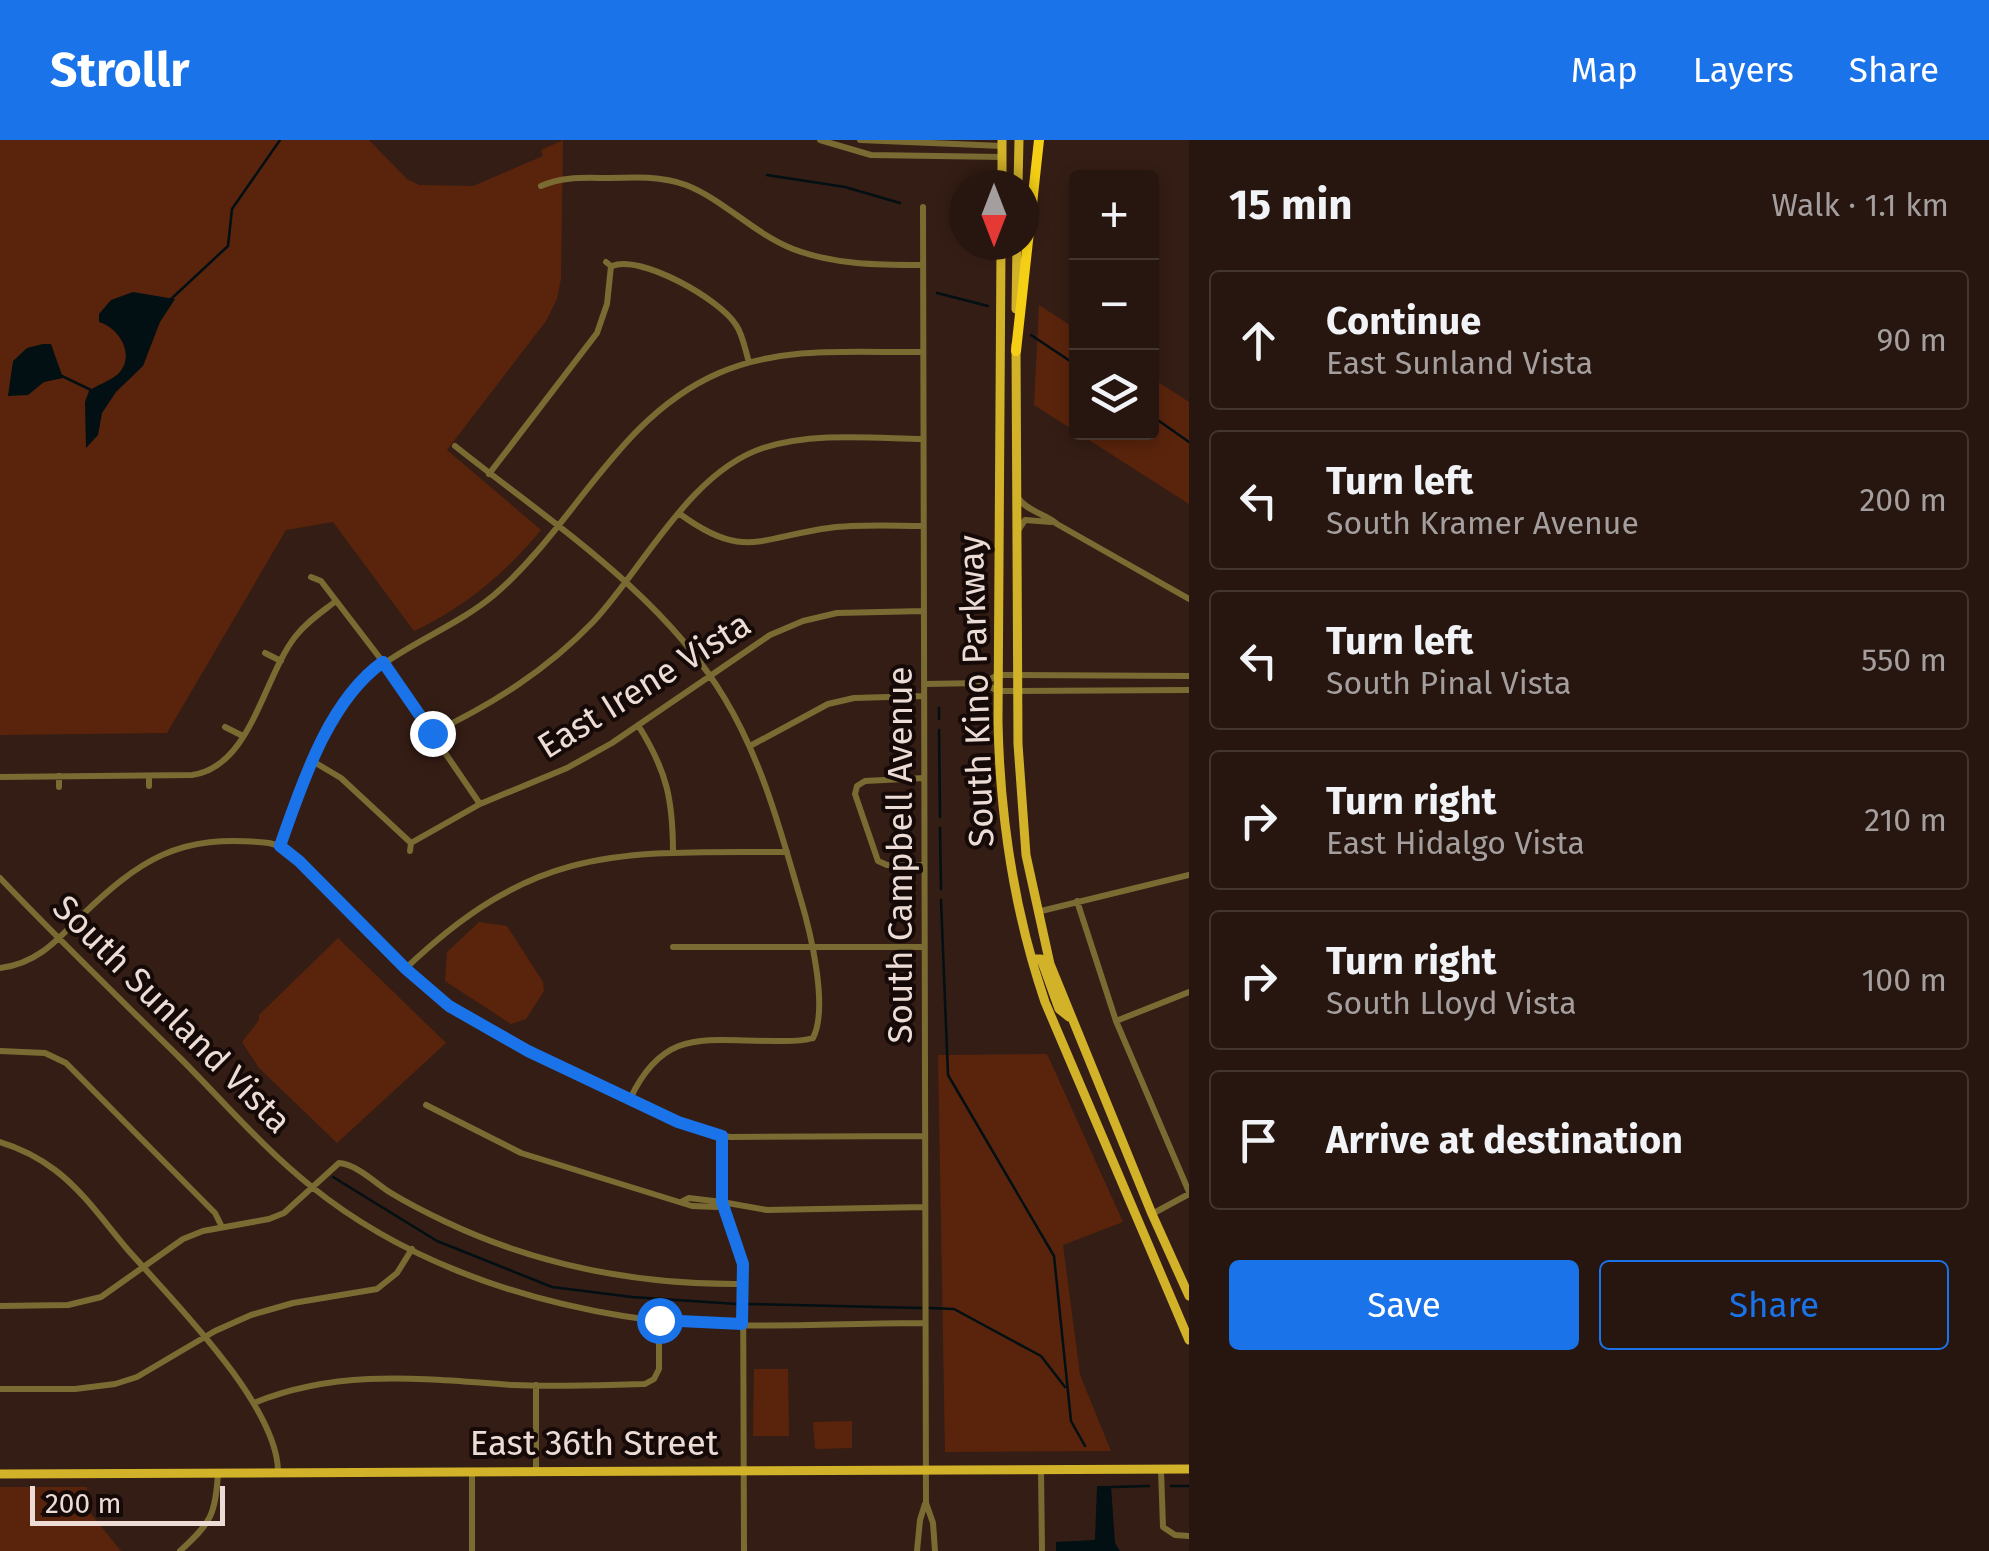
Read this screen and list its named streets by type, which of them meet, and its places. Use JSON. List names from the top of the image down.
{
  "streets": {
    "main road": ["South Kino Parkway", "East 36th Street"],
    "street": ["East Irene Vista", "South Campbell Avenue", "South Sunland Vista"]
  },
  "crossings": [
    ["East Irene Vista", "South Campbell Avenue"],
    ["South Campbell Avenue", "South Sunland Vista"],
    ["South Campbell Avenue", "East 36th Street"]
  ],
  "scale_bar": "200 m",
  "north": "bottom",
  "page": {
    "header": "Strollr",
    "nav": ["Map", "Layers", "Share"],
    "heading": ["15 min", "Walk · 1.1 km"],
    "map_buttons": ["+", "−"],
    "list": [
      ["Continue", "East Sunland Vista", "90 m"],
      ["Turn left", "South Kramer Avenue", "200 m"],
      ["Turn left", "South Pinal Vista", "550 m"],
      ["Turn right", "East Hidalgo Vista", "210 m"],
      ["Turn right", "South Lloyd Vista", "100 m"],
      "Arrive at destination"
    ],
    "buttons": ["Save", "Share"],
    "scale": "200 m"
  }
}
